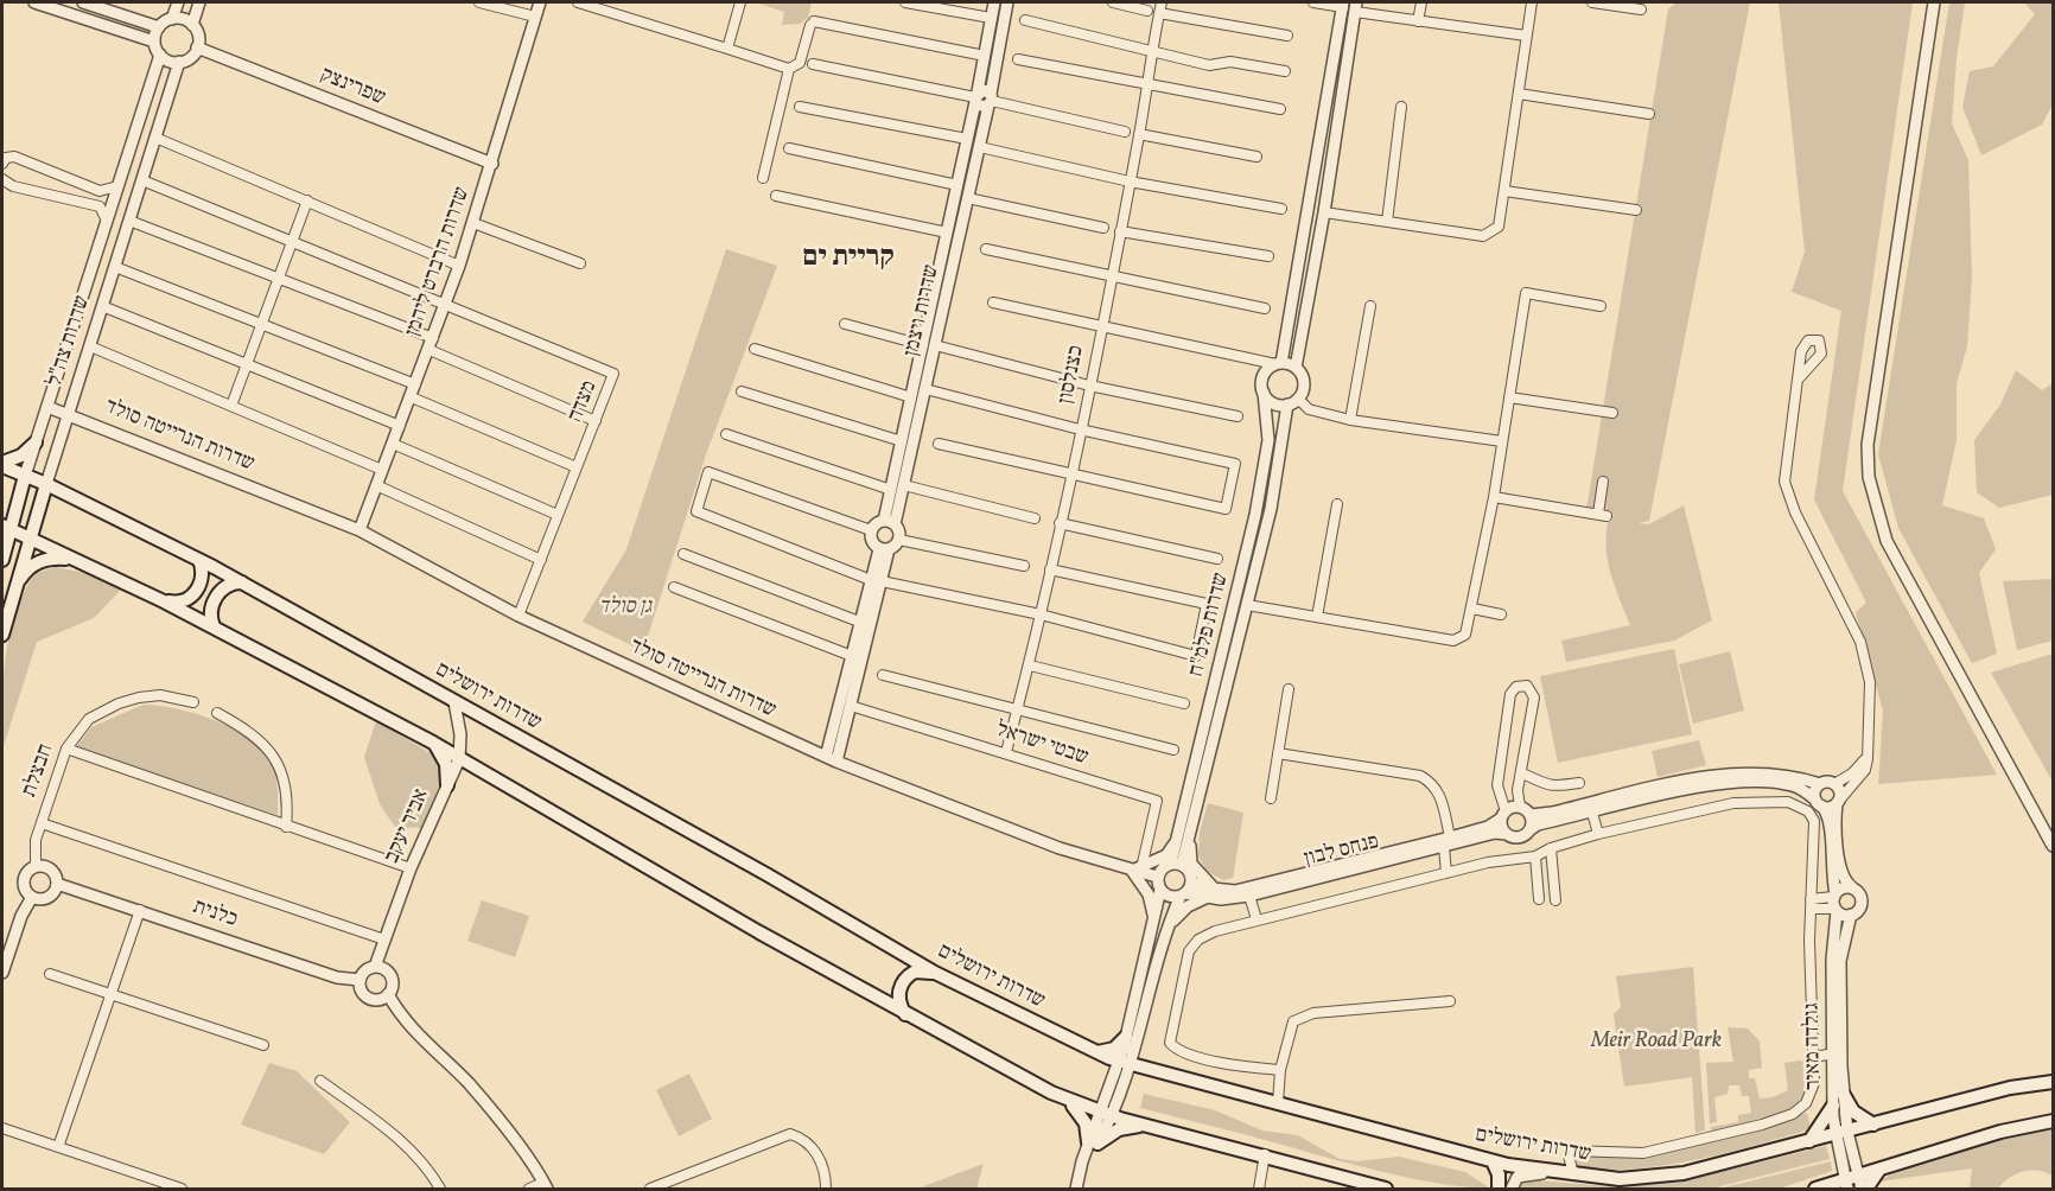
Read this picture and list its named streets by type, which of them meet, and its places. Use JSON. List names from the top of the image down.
{
  "streets": {
    "main road": ["שדרות צה\"ל", "שדרות ירושלים"],
    "street": [
      "שפרינצק",
      "שדרות הרברט ליהמן",
      "שדרות ויצמן",
      "כצנלסון",
      "מצדה",
      "שדרות הנרייטה סולד",
      "שדרות פלמ\"ח",
      "שבטי ישראל",
      "חבצלת",
      "אביר יעקב",
      "פנחס לבון",
      "כלנית",
      "גולדה מאיר"
    ]
  },
  "crossings": [
    ["שפרינצק", "שדרות הרברט ליהמן"],
    ["שפרינצק", "שדרות צה\"ל"],
    ["שדרות הרברט ליהמן", "מצדה"],
    ["שדרות הרברט ליהמן", "שדרות הנרייטה סולד"],
    ["שדרות צה\"ל", "מצדה"],
    ["שדרות צה\"ל", "שדרות הנרייטה סולד"],
    ["שדרות צה\"ל", "שדרות ירושלים"],
    ["כצנלסון", "שבטי ישראל"],
    ["מצדה", "שדרות הנרייטה סולד"],
    ["שדרות הנרייטה סולד", "שדרות פלמ\"ח"],
    ["שדרות הנרייטה סולד", "שבטי ישראל"],
    ["שדרות הנרייטה סולד", "פנחס לבון"],
    ["שדרות פלמ\"ח", "פנחס לבון"],
    ["שדרות ירושלים", "אביר יעקב"],
    ["שדרות ירושלים", "גולדה מאיר"],
    ["חבצלת", "כלנית"],
    ["אביר יעקב", "כלנית"]
  ],
  "districts": ["קריית ים"],
  "parks": ["גן סולד", "Meir Road Park"]
}
